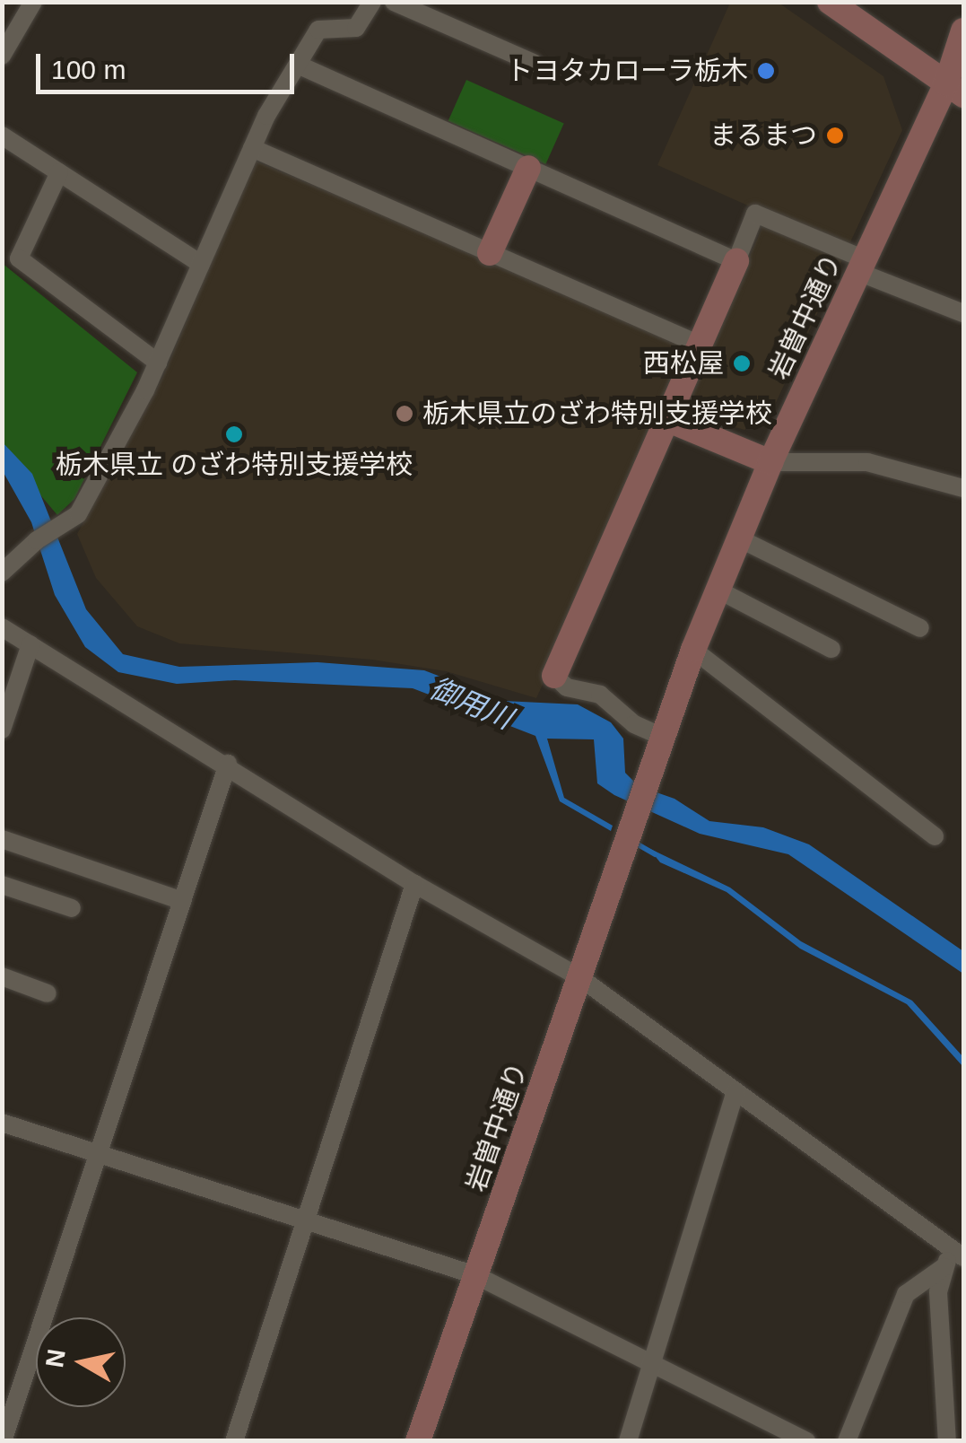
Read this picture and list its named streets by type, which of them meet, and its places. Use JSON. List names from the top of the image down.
{
  "streets": {
    "street": ["岩曽中通り"]
  },
  "water": ["御用川"],
  "places": [
    "トヨタカローラ栃木",
    "まるまつ",
    "西松屋",
    "栃木県立のざわ特別支援学校",
    "栃木県立 のざわ特別支援学校"
  ],
  "scale_bar": "100 m",
  "north": "left"
}
